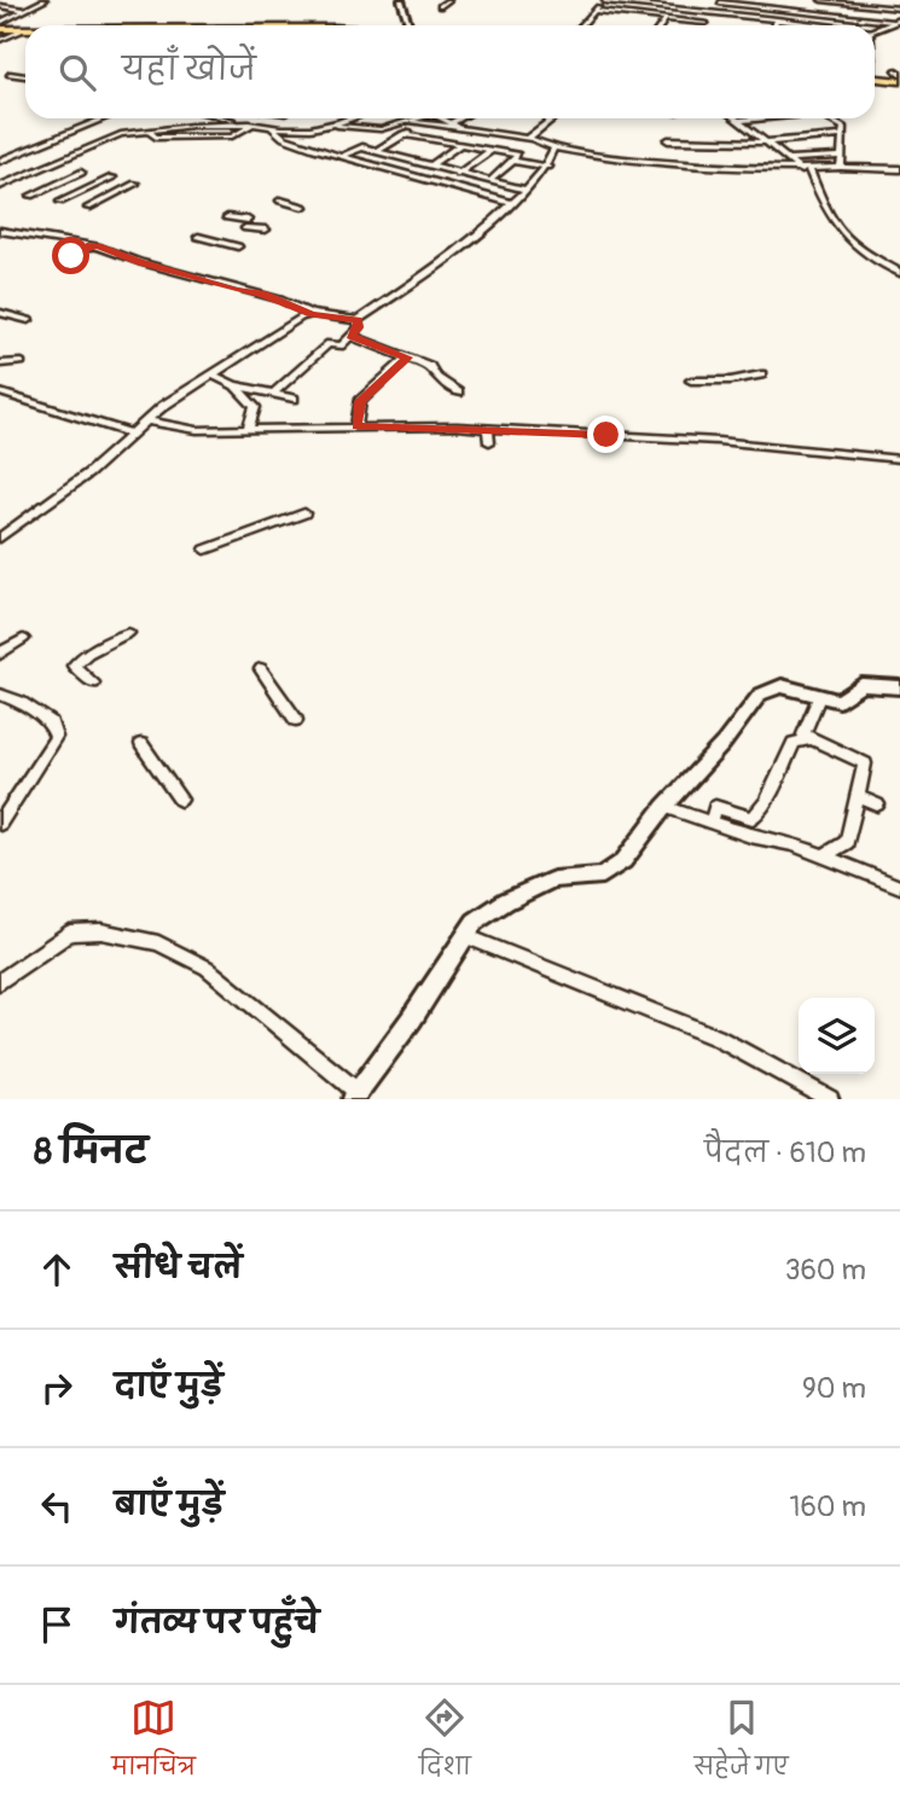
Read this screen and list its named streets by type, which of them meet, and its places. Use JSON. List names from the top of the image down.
{
  "page": {
    "search": "यहाँ खोजें",
    "heading": ["8 मिनट", "पैदल · 610 m"],
    "list": [
      ["सीधे चलें", "360 m"],
      ["दाएँ मुड़ें", "90 m"],
      ["बाएँ मुड़ें", "160 m"],
      "गंतव्य पर पहुँचे"
    ],
    "nav": ["मानचित्र", "दिशा", "सहेजे गए"]
  }
}
